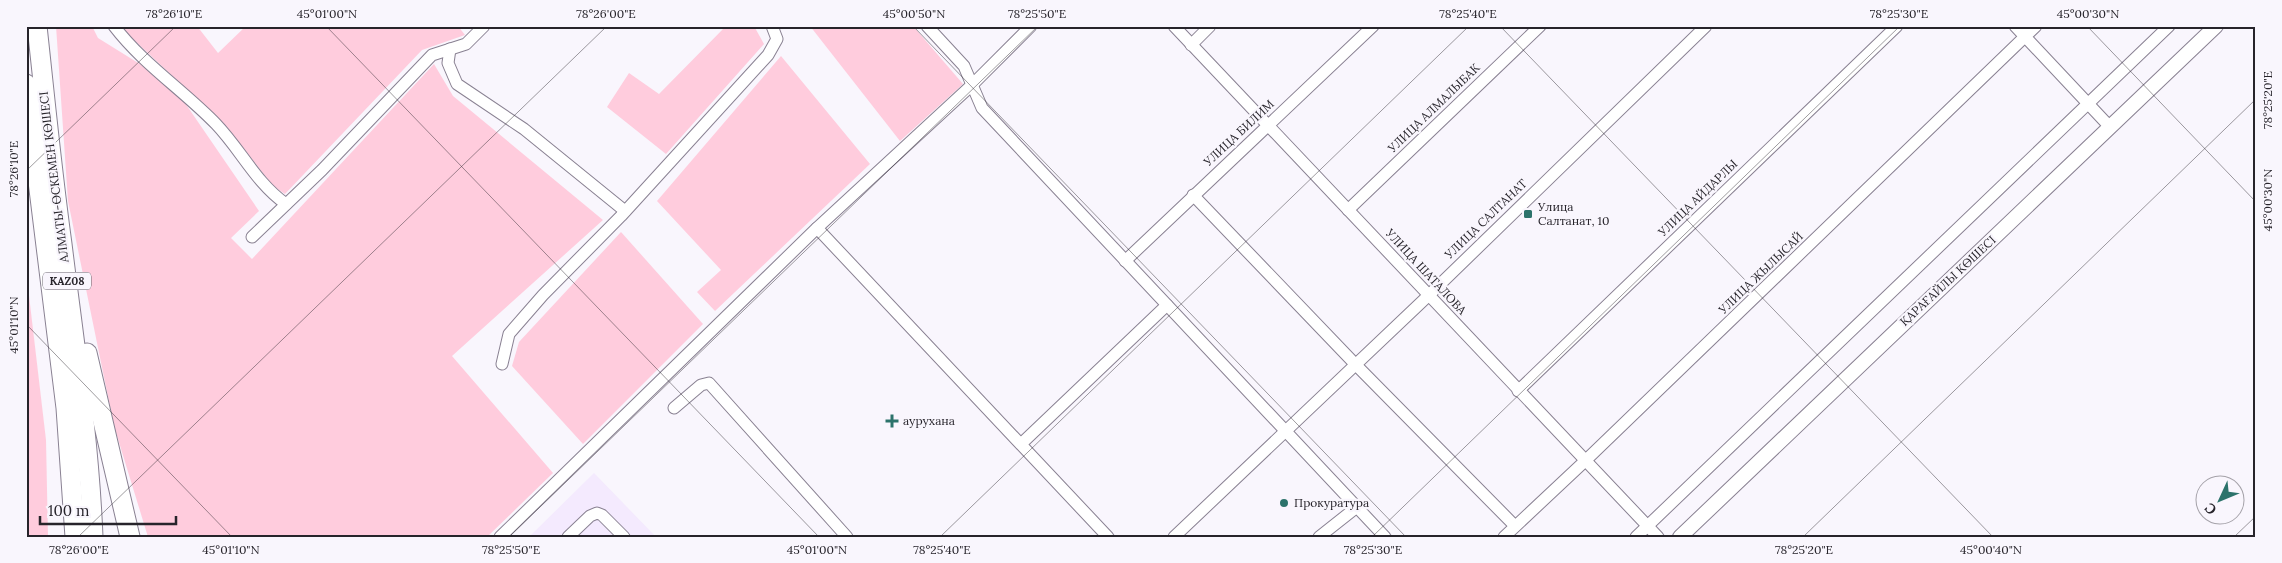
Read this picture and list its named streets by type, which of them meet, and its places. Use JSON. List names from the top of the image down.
{
  "streets": {
    "highway": ["АЛМАТЫ-ӨСКЕМЕН КӨШЕСІ", "KAZ08"],
    "street": [
      "УЛИЦА АЛМАЛЫБАК",
      "УЛИЦА БИЛИМ",
      "УЛИЦА АЙДАРЛЫ",
      "УЛИЦА САЛТАНАТ",
      "УЛИЦА ШАТАЛОВА",
      "УЛИЦА ЖЫЛЫСАЙ",
      "ҚАРАҒАЙЛЫ КӨШЕСІ"
    ]
  },
  "crossings": [
    ["УЛИЦА АЛМАЛЫБАК", "УЛИЦА ШАТАЛОВА"],
    ["УЛИЦА БИЛИМ", "УЛИЦА ШАТАЛОВА"],
    ["УЛИЦА АЙДАРЛЫ", "УЛИЦА ШАТАЛОВА"],
    ["УЛИЦА САЛТАНАТ", "УЛИЦА ШАТАЛОВА"],
    ["УЛИЦА ШАТАЛОВА", "УЛИЦА ЖЫЛЫСАЙ"]
  ],
  "places": {
    "transit": ["Улица Салтанат, 10"],
    "health": ["аурухана"],
    "other": ["Прокуратура"]
  },
  "scale_bar": "100 m",
  "north": "bottom left",
  "coordinates": [
    "78°26'10\"E",
    "45°01'00\"N",
    "78°26'00\"E",
    "45°00'50\"N",
    "78°25'50\"E",
    "78°25'40\"E",
    "78°25'30\"E",
    "45°00'30\"N",
    "78°25'20\"E",
    "45°01'10\"N",
    "45°00'40\"N"
  ]
}
